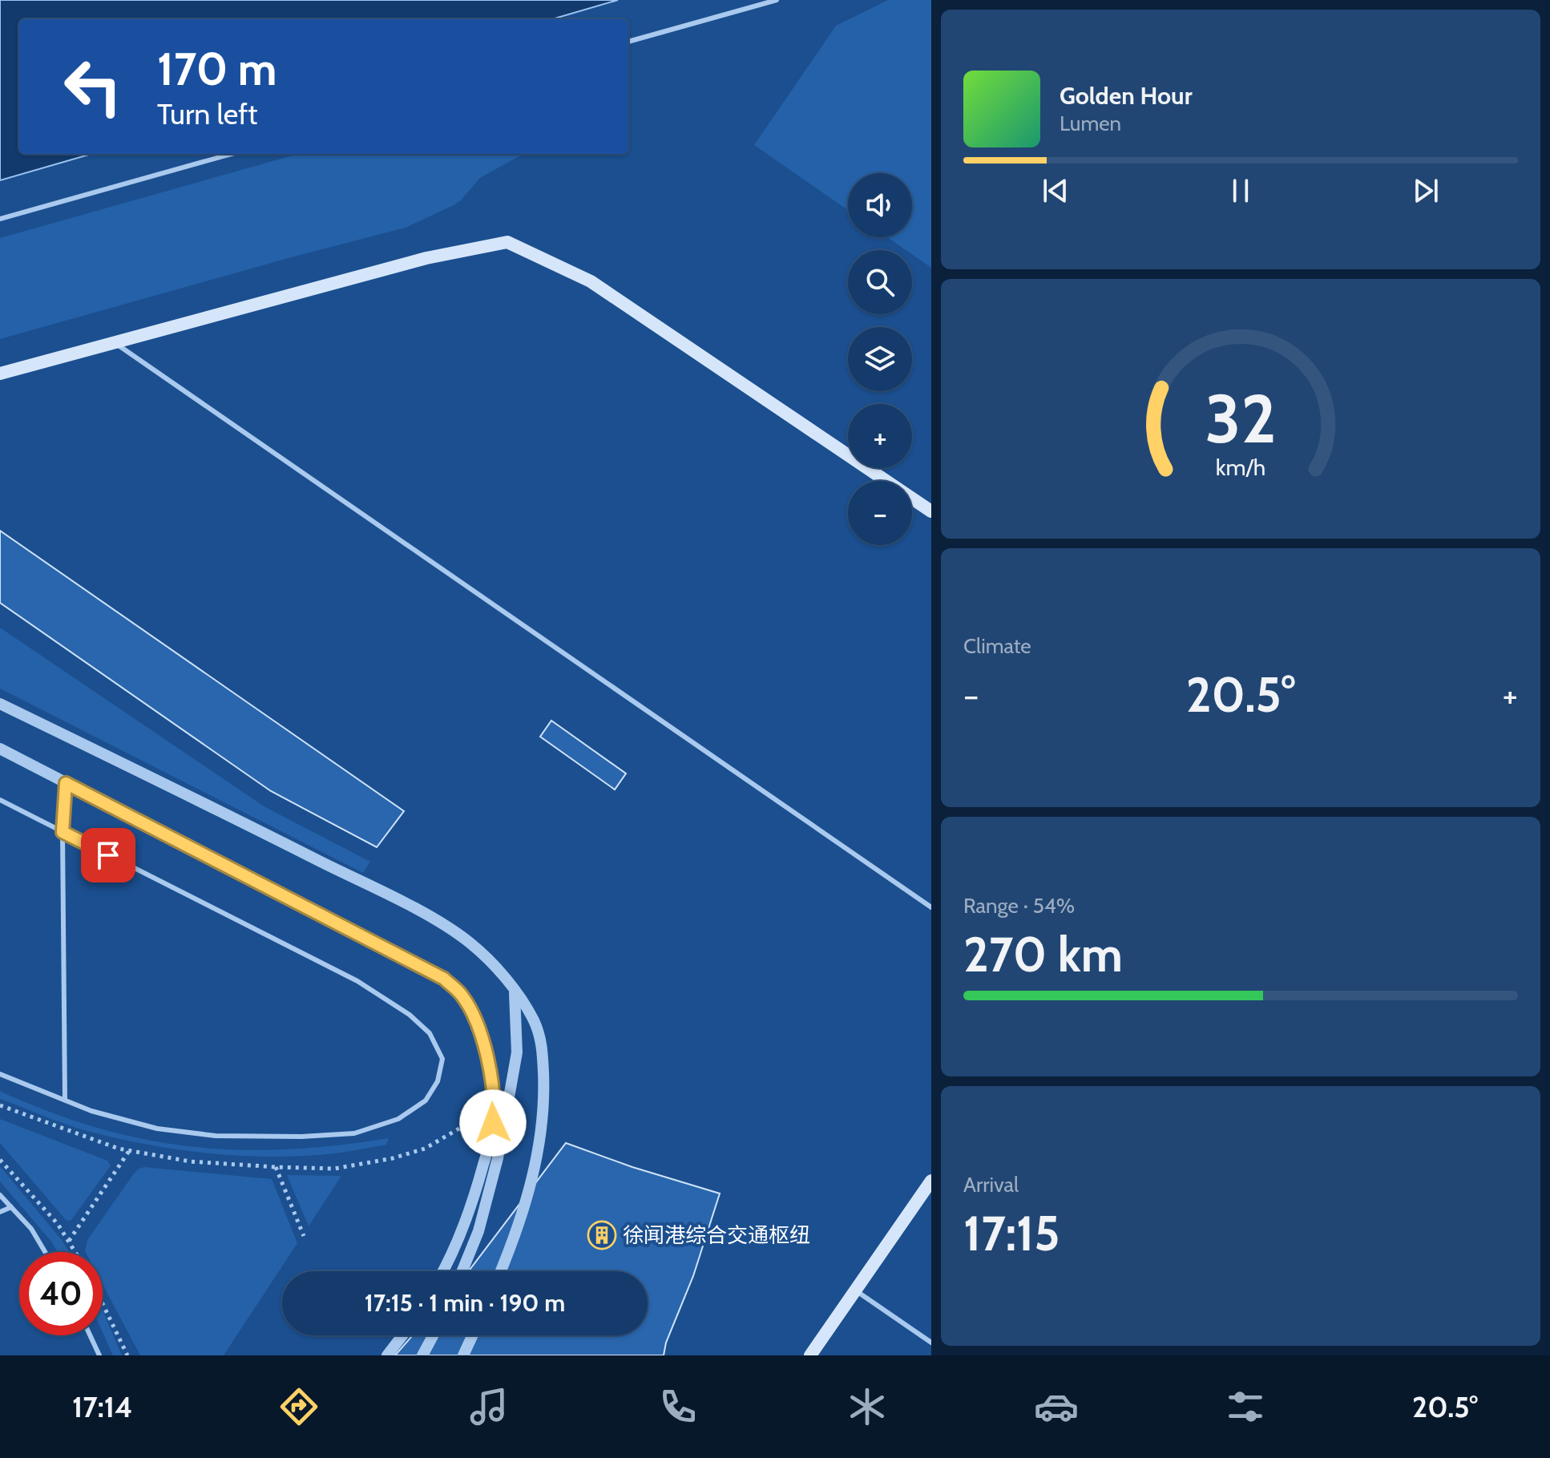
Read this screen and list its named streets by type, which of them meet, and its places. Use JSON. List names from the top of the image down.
{
  "places": {
    "building": ["徐闻港综合交通枢纽"]
  },
  "page": {
    "turn": ["170 m", "Turn left"],
    "song": ["Golden Hour", "Lumen"],
    "map_buttons": ["+", "−"],
    "tile": [
      "Climate",
      ["Range · 54%", "270 km"],
      ["Arrival", "17:15"]
    ],
    "heat": ["−", "20.5°", "+"],
    "limit": "40",
    "trip": "17:15 · 1 min · 190 m",
    "tabs": ["17:14", "20.5°"],
    "gauge": ["32", "km/h"]
  }
}
